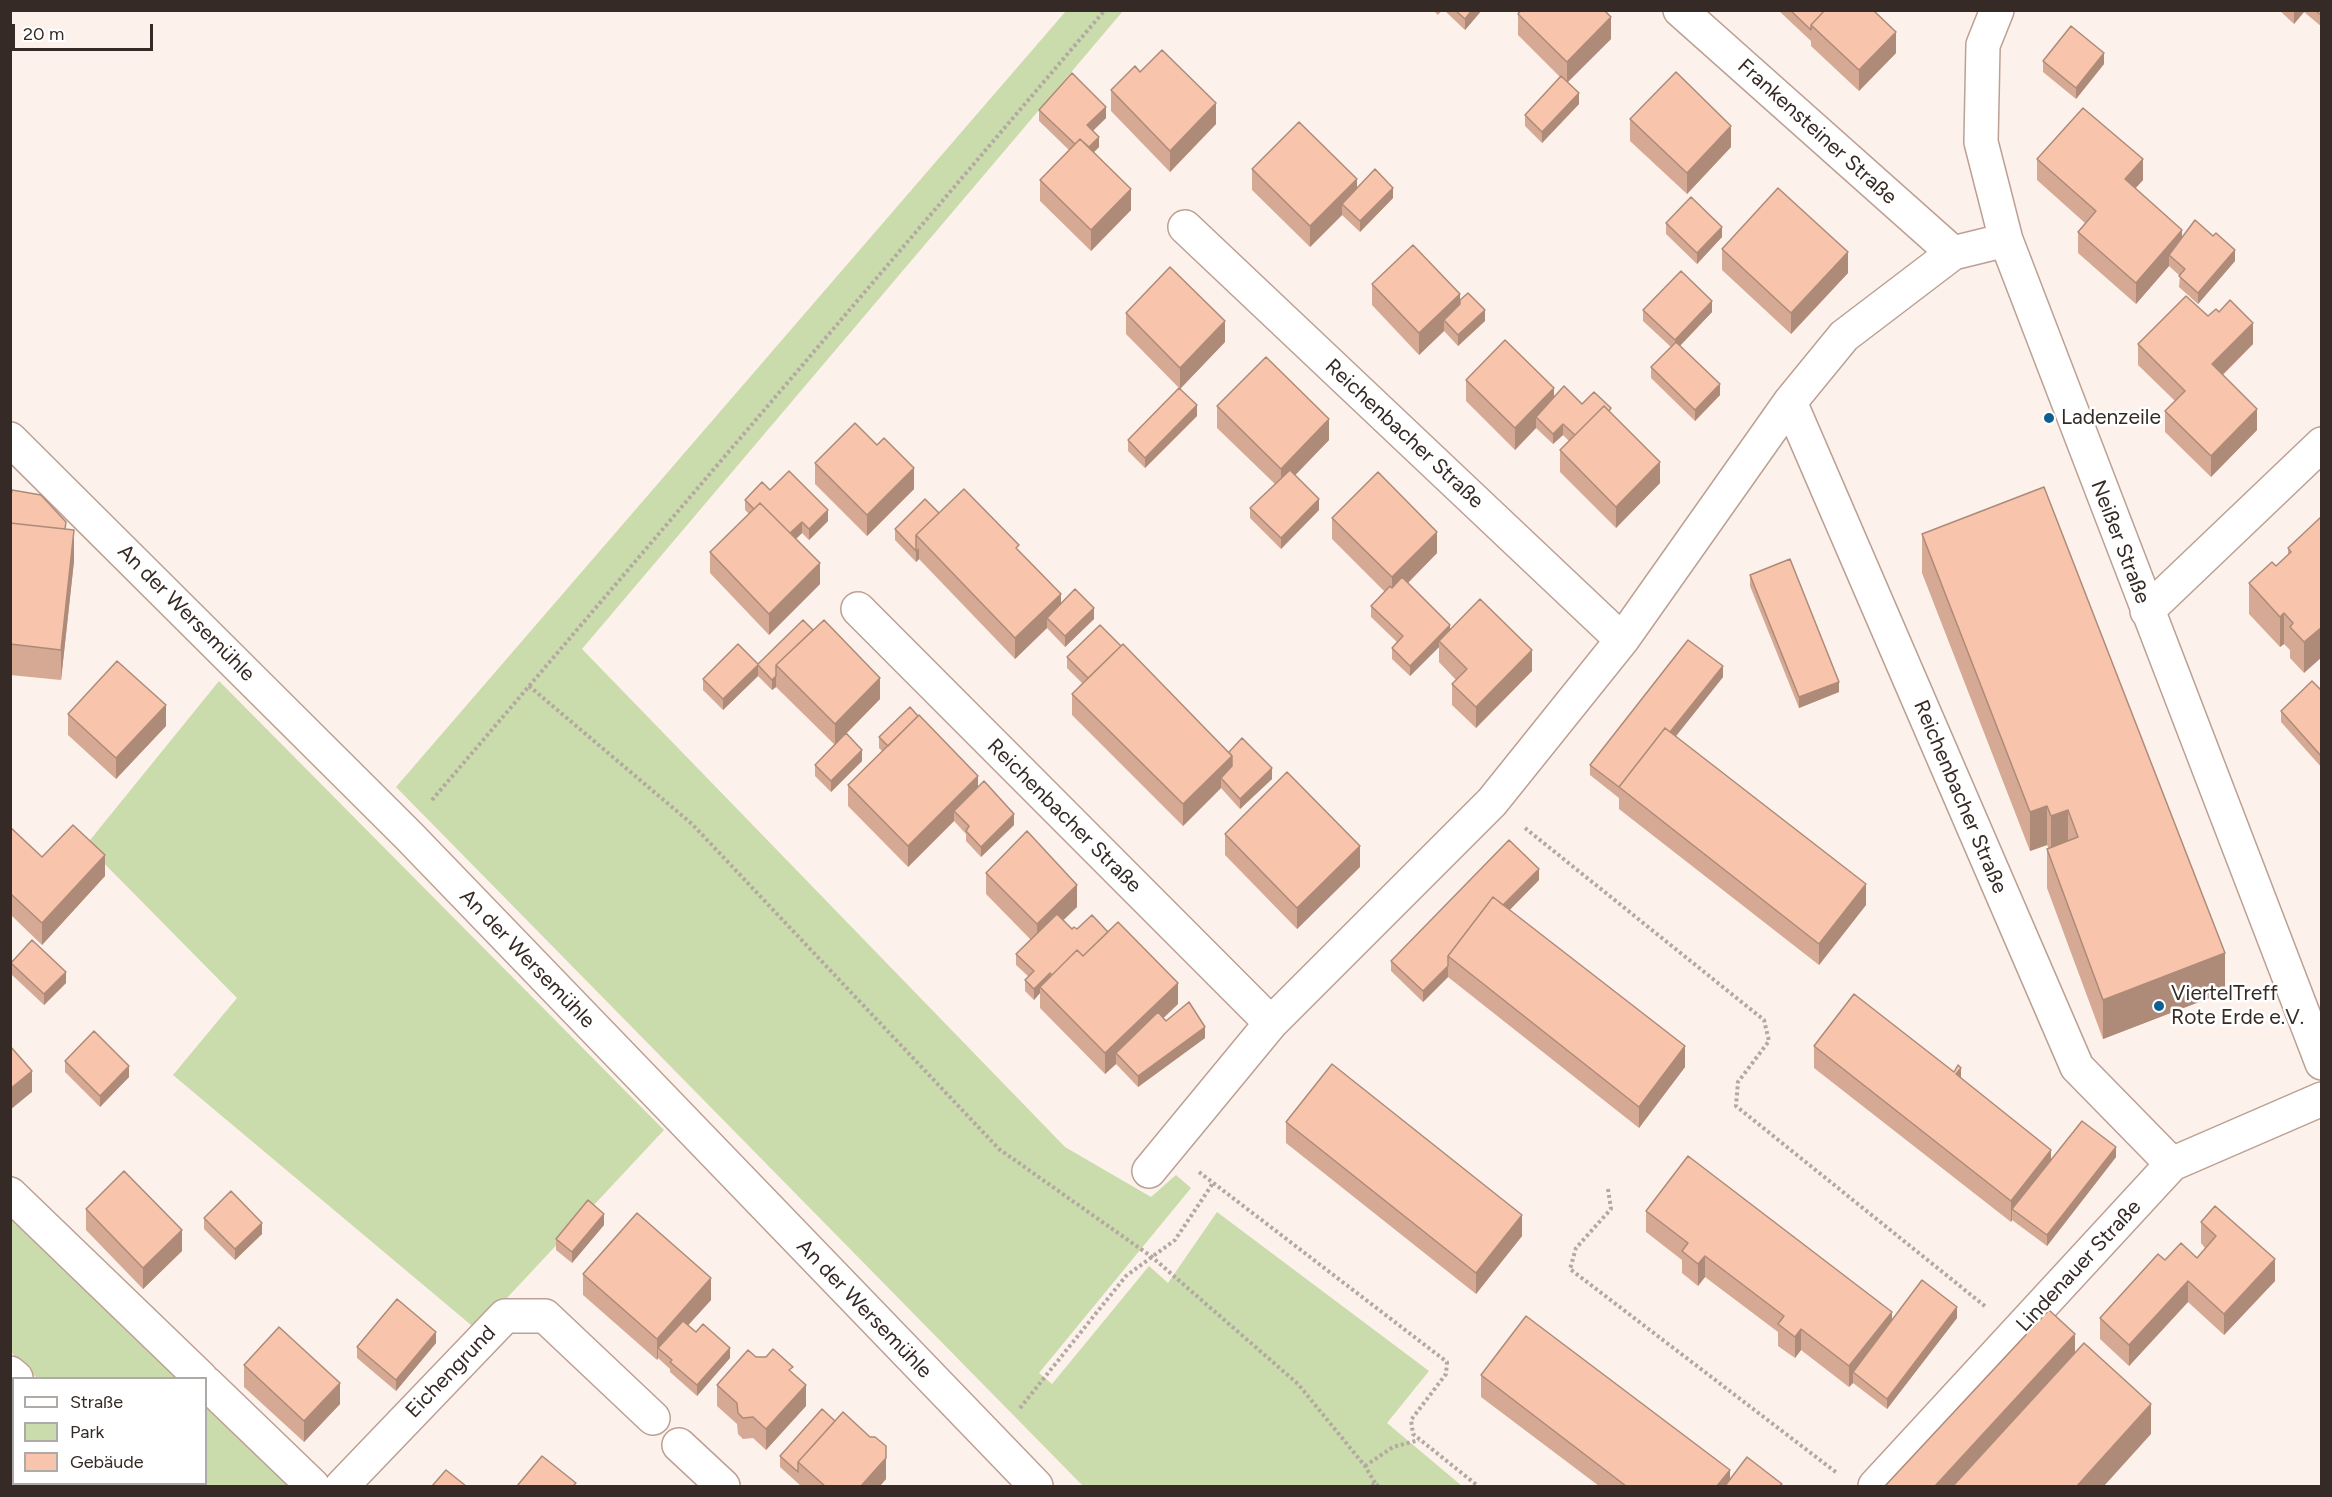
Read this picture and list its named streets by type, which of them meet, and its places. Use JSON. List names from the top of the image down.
{
  "streets": {
    "street": [
      "Frankensteiner Straße",
      "Reichenbacher Straße",
      "Neißer Straße",
      "An der Wersemühle",
      "Lindenauer Straße",
      "Eichengrund"
    ]
  },
  "crossings": [
    ["Reichenbacher Straße", "Lindenauer Straße"]
  ],
  "places": ["Ladenzeile", "ViertelTreff Rote Erde e.V."],
  "legend": ["Straße", "Park", "Gebäude"],
  "scale_bar": "20 m"
}
